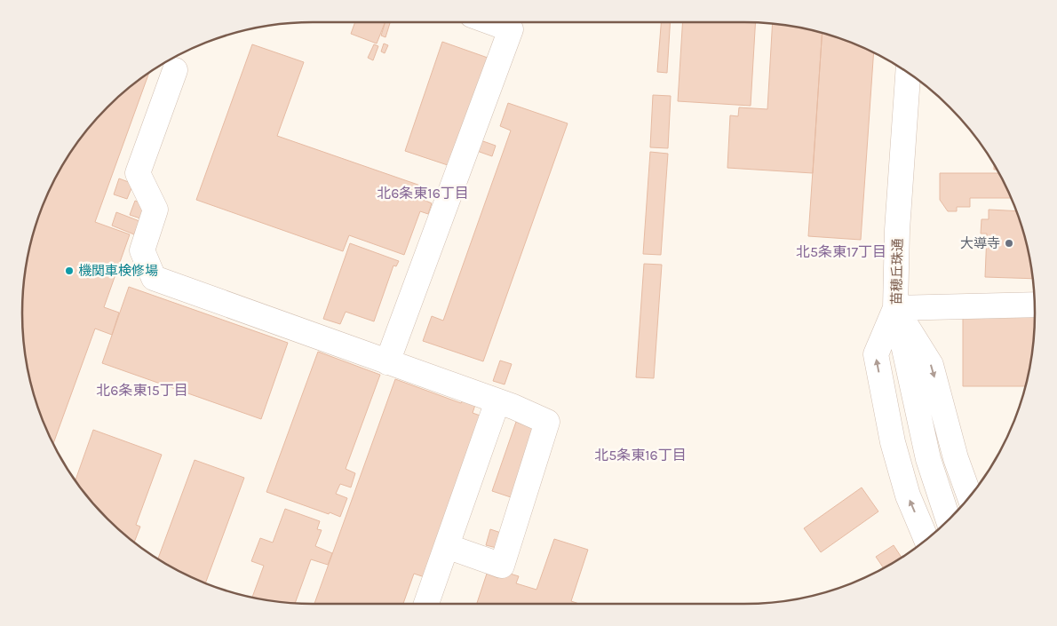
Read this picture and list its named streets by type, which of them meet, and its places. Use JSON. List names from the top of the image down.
{
  "streets": {
    "street": ["苗穂丘珠通"]
  },
  "districts": [
    "北6条東16丁目",
    "北5条東17丁目",
    "北6条東15丁目",
    "北5条東16丁目"
  ],
  "places": ["大導寺", "機関車検修場"]
}
